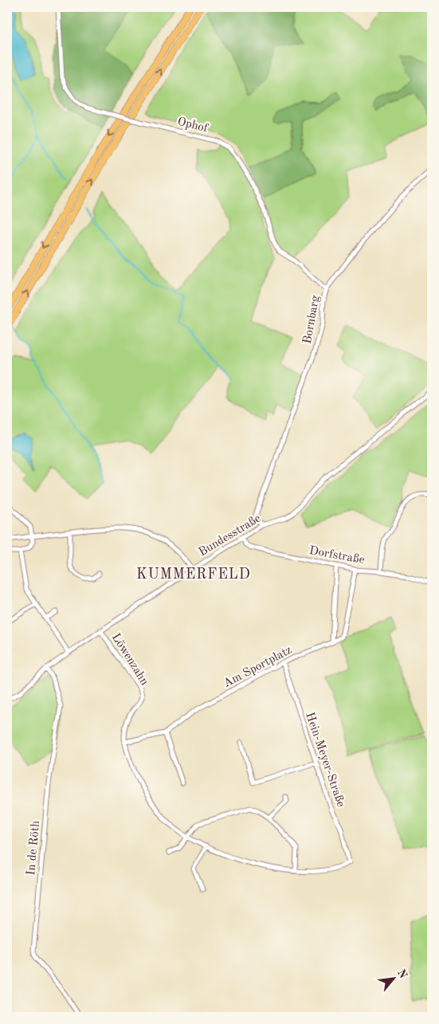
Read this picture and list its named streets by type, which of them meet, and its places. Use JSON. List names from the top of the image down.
{
  "streets": {
    "street": [
      "Ophof",
      "Bornbarg",
      "Bundesstraße",
      "Dorfstraße",
      "Löwenzahn",
      "Am Sportplatz",
      "Hein-Meyer-Straße",
      "In de Röth"
    ]
  },
  "crossings": [
    ["Ophof", "Bornbarg"],
    ["Bornbarg", "Bundesstraße"],
    ["Bundesstraße", "Dorfstraße"],
    ["Bundesstraße", "Löwenzahn"],
    ["Bundesstraße", "In de Röth"],
    ["Löwenzahn", "Am Sportplatz"],
    ["Am Sportplatz", "Hein-Meyer-Straße"]
  ],
  "districts": ["KUMMERFELD"],
  "north": "top right"
}
